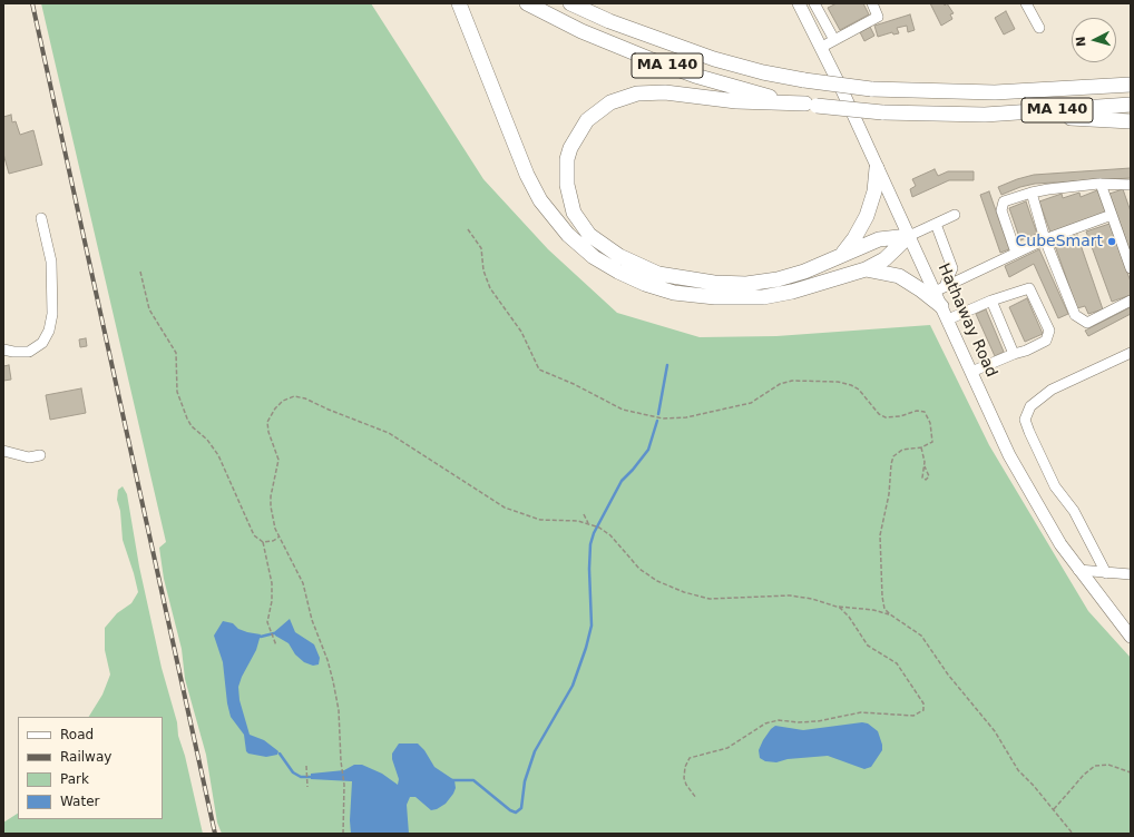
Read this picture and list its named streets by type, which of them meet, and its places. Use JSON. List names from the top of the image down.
{
  "streets": {
    "highway": ["MA 140"],
    "main road": ["Hathaway Road"]
  },
  "places": ["CubeSmart"],
  "legend": [
    "Road",
    "Railway",
    "Park",
    "Water"
  ],
  "north": "left"
}
